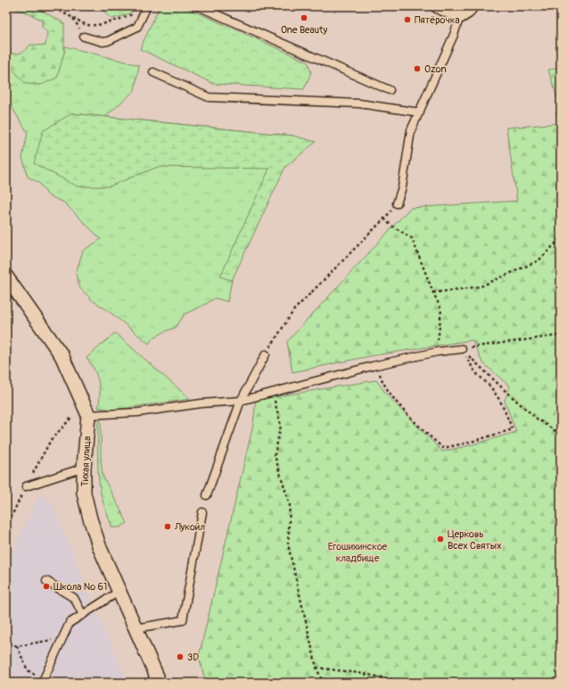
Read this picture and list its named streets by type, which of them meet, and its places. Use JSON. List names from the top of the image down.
{
  "streets": {
    "street": ["Тихая улица"]
  },
  "parks": ["Егошихинское кладбище"],
  "places": [
    "One Beauty",
    "Пятёрочка",
    "Ozon",
    "Лукойл",
    "Церковь Всех Святых",
    "Школа № 61",
    "3D"
  ]
}
